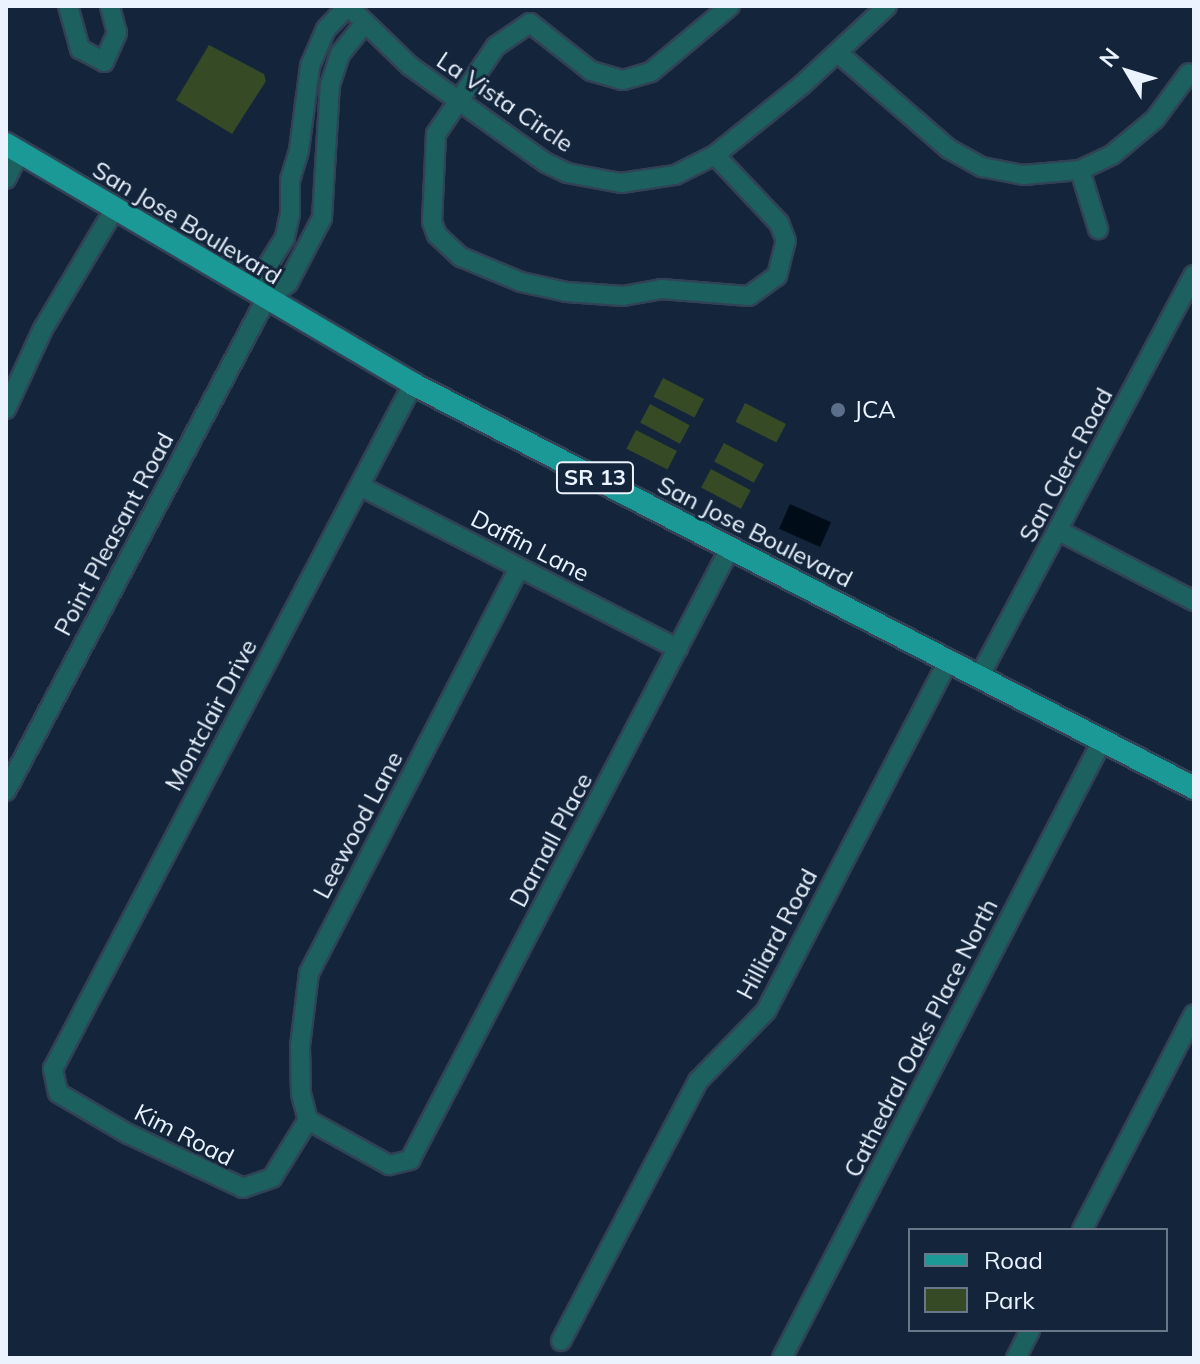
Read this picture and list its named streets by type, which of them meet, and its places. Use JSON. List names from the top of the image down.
{
  "streets": {
    "main road": ["San Jose Boulevard", "SR 13"],
    "street": [
      "La Vista Circle",
      "San Clerc Road",
      "Point Pleasant Road",
      "Daffin Lane",
      "Montclair Drive",
      "Leewood Lane",
      "Darnall Place",
      "Hilliard Road",
      "Cathedral Oaks Place North",
      "Kim Road"
    ]
  },
  "crossings": [
    ["La Vista Circle", "Point Pleasant Road"],
    ["San Jose Boulevard", "San Clerc Road"],
    ["San Jose Boulevard", "Point Pleasant Road"],
    ["San Jose Boulevard", "Montclair Drive"],
    ["San Jose Boulevard", "Darnall Place"],
    ["San Jose Boulevard", "Hilliard Road"],
    ["San Jose Boulevard", "Cathedral Oaks Place North"],
    ["Daffin Lane", "Montclair Drive"],
    ["Daffin Lane", "Leewood Lane"],
    ["Daffin Lane", "Darnall Place"],
    ["Montclair Drive", "Kim Road"],
    ["Leewood Lane", "Darnall Place"],
    ["Leewood Lane", "Kim Road"],
    ["Darnall Place", "Kim Road"]
  ],
  "places": ["JCA"],
  "legend": ["Road", "Park"],
  "north": "top left"
}
